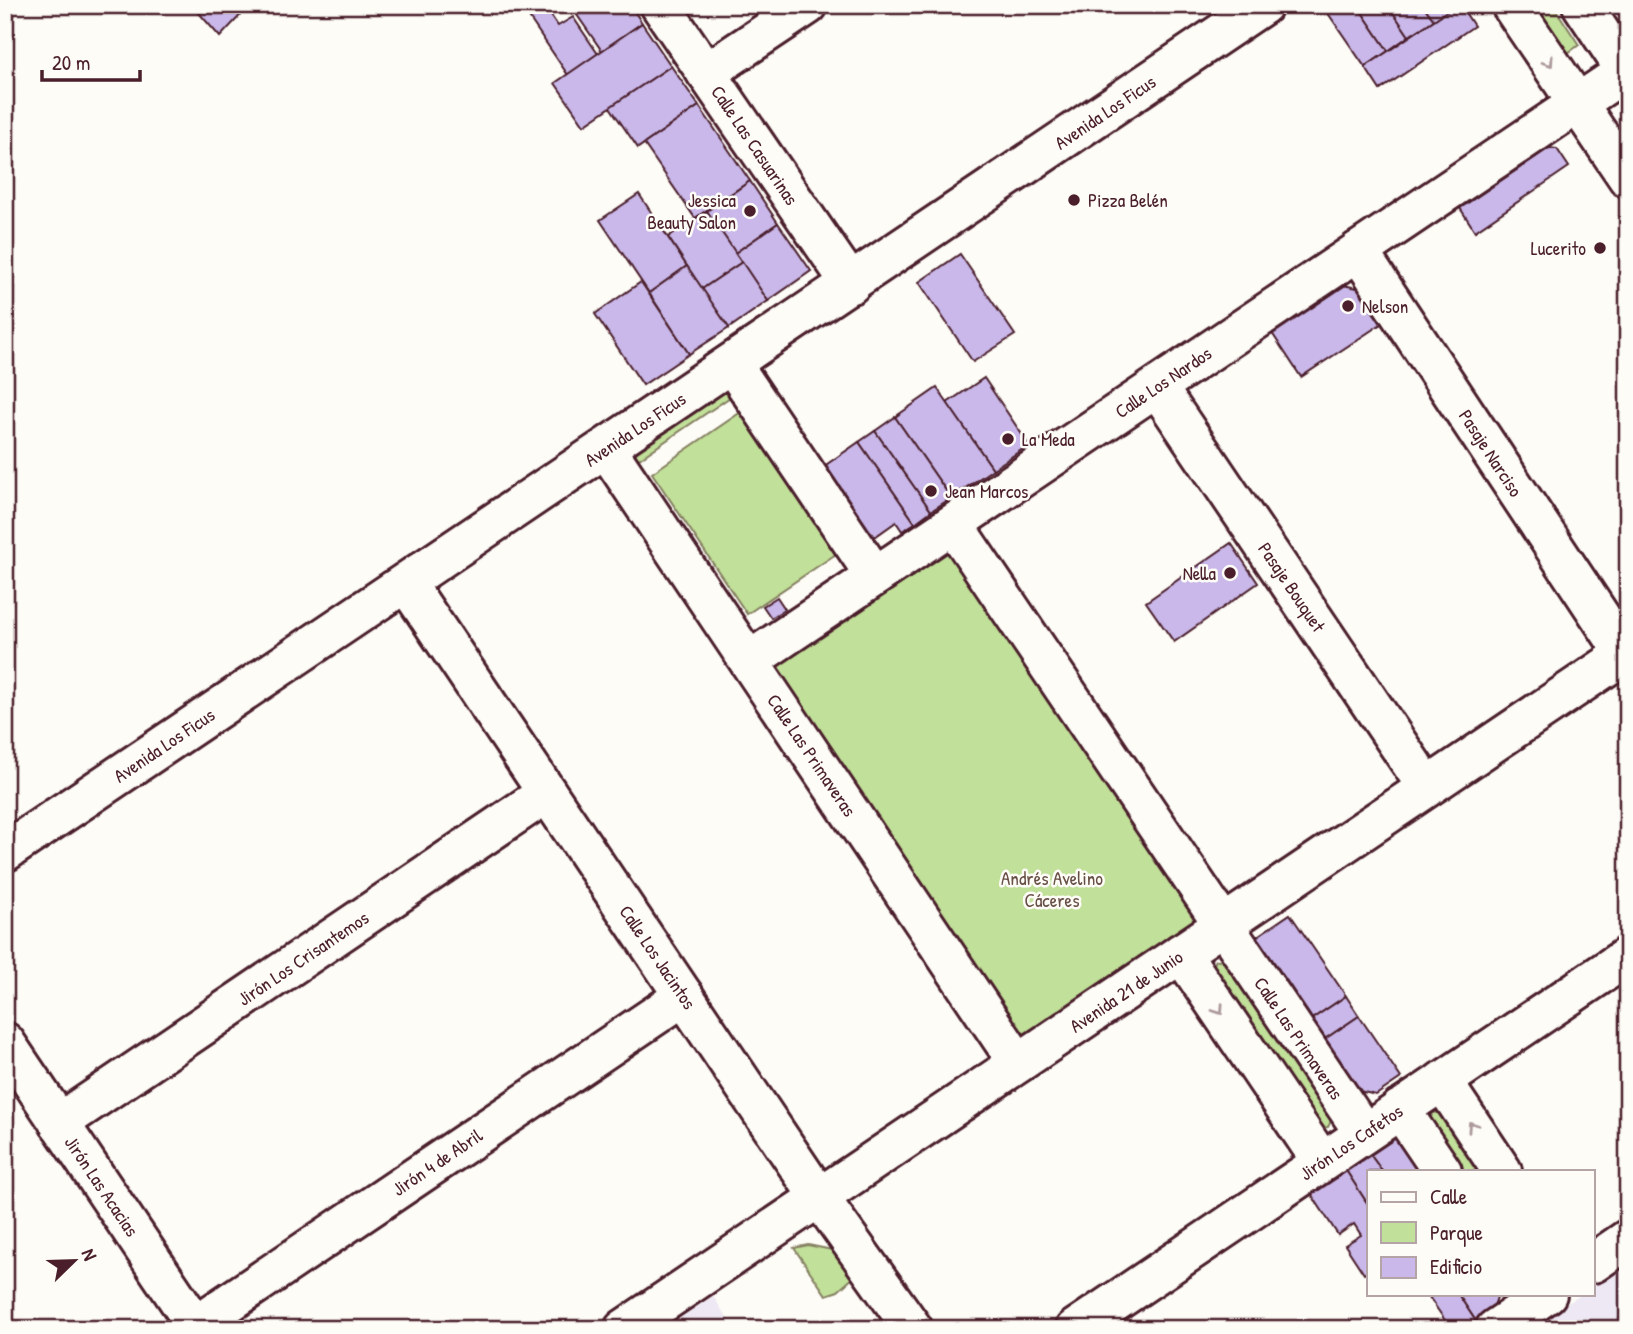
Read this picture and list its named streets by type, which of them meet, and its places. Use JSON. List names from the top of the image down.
{
  "streets": {
    "street": [
      "Avenida Los Ficus",
      "Calle Las Casuarinas",
      "Calle Los Nardos",
      "Pasaje Narciso",
      "Pasaje Bouquet",
      "Calle Las Primaveras",
      "Calle Los Jacintos",
      "Jirón Los Crisantemos",
      "Avenida 21 de Junio",
      "Jirón Los Cafetos",
      "Jirón 4 de Abril",
      "Jirón Las Acacias"
    ]
  },
  "crossings": [
    ["Avenida Los Ficus", "Calle Las Casuarinas"],
    ["Avenida Los Ficus", "Calle Las Primaveras"],
    ["Avenida Los Ficus", "Calle Los Jacintos"],
    ["Calle Los Nardos", "Pasaje Narciso"],
    ["Calle Los Nardos", "Pasaje Bouquet"],
    ["Calle Los Nardos", "Calle Las Primaveras"],
    ["Pasaje Narciso", "Avenida 21 de Junio"],
    ["Pasaje Bouquet", "Avenida 21 de Junio"],
    ["Calle Las Primaveras", "Avenida 21 de Junio"],
    ["Calle Las Primaveras", "Jirón Los Cafetos"],
    ["Calle Los Jacintos", "Jirón Los Crisantemos"],
    ["Calle Los Jacintos", "Avenida 21 de Junio"],
    ["Calle Los Jacintos", "Jirón 4 de Abril"],
    ["Jirón Los Crisantemos", "Jirón Las Acacias"],
    ["Jirón 4 de Abril", "Jirón Las Acacias"]
  ],
  "parks": ["Andrés Avelino Cáceres"],
  "places": [
    "Pizza Belén",
    "Jessica Beauty Salon",
    "Lucerito",
    "Nelson",
    "La Meda",
    "Jean Marcos",
    "Nella"
  ],
  "legend": ["Calle", "Parque", "Edificio"],
  "scale_bar": "20 m",
  "north": "top right"
}
